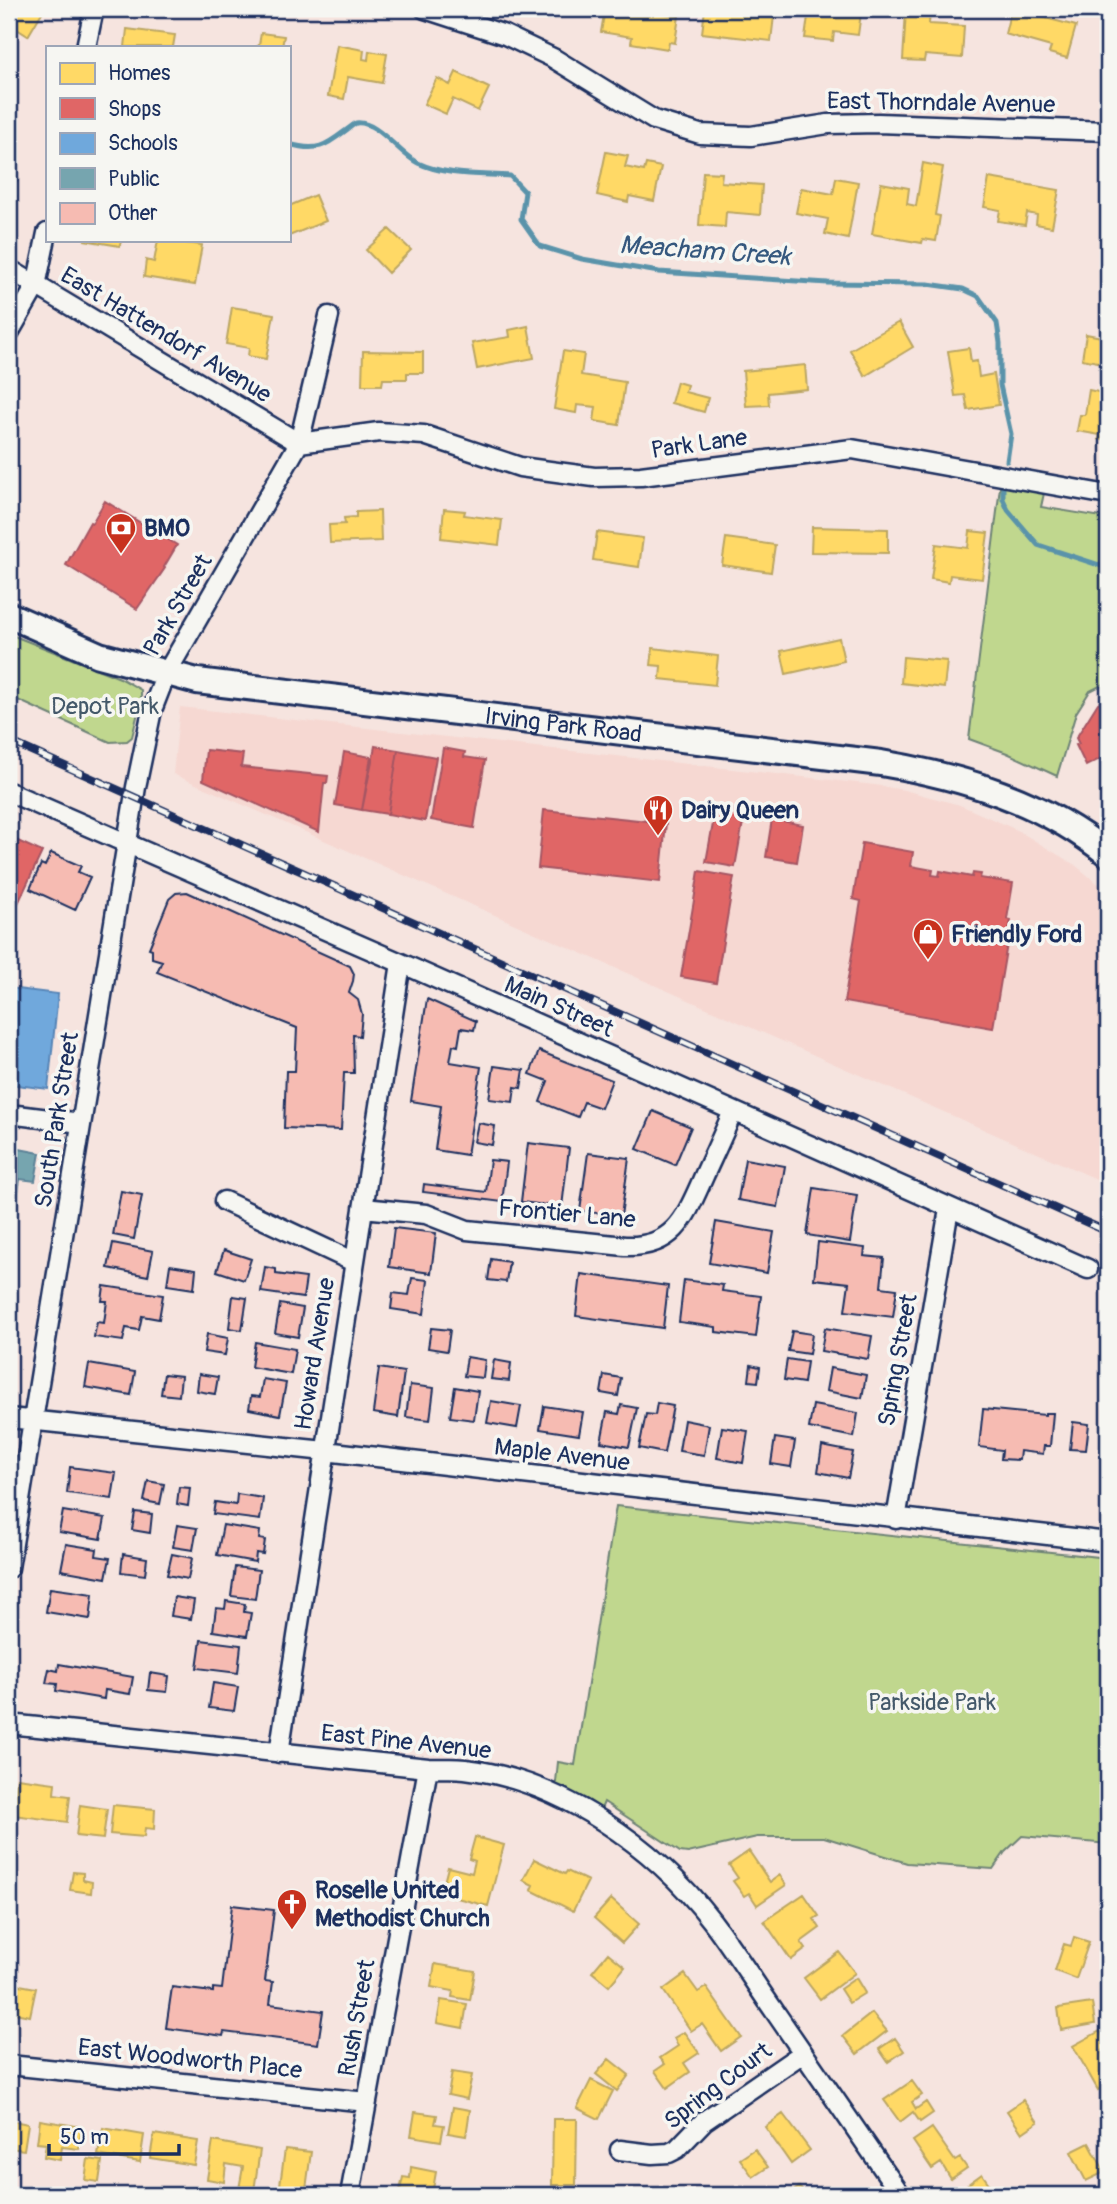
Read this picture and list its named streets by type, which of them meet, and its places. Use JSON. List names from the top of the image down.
{
  "streets": {
    "main road": ["Irving Park Road"],
    "street": [
      "East Thorndale Avenue",
      "East Hattendorf Avenue",
      "Park Lane",
      "Park Street",
      "Main Street",
      "South Park Street",
      "Frontier Lane",
      "Howard Avenue",
      "Spring Street",
      "Maple Avenue",
      "East Pine Avenue",
      "Rush Street",
      "East Woodworth Place",
      "Spring Court"
    ]
  },
  "crossings": [
    ["East Hattendorf Avenue", "Park Lane"],
    ["East Hattendorf Avenue", "Park Street"],
    ["Park Lane", "Park Street"],
    ["Park Street", "Irving Park Road"],
    ["Park Street", "Main Street"],
    ["Park Street", "South Park Street"],
    ["Main Street", "South Park Street"],
    ["Main Street", "Frontier Lane"],
    ["Main Street", "Howard Avenue"],
    ["Main Street", "Spring Street"],
    ["South Park Street", "Maple Avenue"],
    ["Frontier Lane", "Howard Avenue"],
    ["Howard Avenue", "Maple Avenue"],
    ["Howard Avenue", "East Pine Avenue"],
    ["Spring Street", "Maple Avenue"],
    ["East Pine Avenue", "Rush Street"],
    ["East Pine Avenue", "Spring Court"],
    ["Rush Street", "East Woodworth Place"]
  ],
  "water": ["Meacham Creek"],
  "parks": ["Depot Park", "Parkside Park"],
  "places": {
    "bank": ["BMO"],
    "restaurant": ["Dairy Queen"],
    "shop": ["Friendly Ford"],
    "church": ["Roselle United Methodist Church"]
  },
  "legend": [
    "Homes",
    "Shops",
    "Schools",
    "Public",
    "Other"
  ],
  "scale_bar": "50 m"
}
